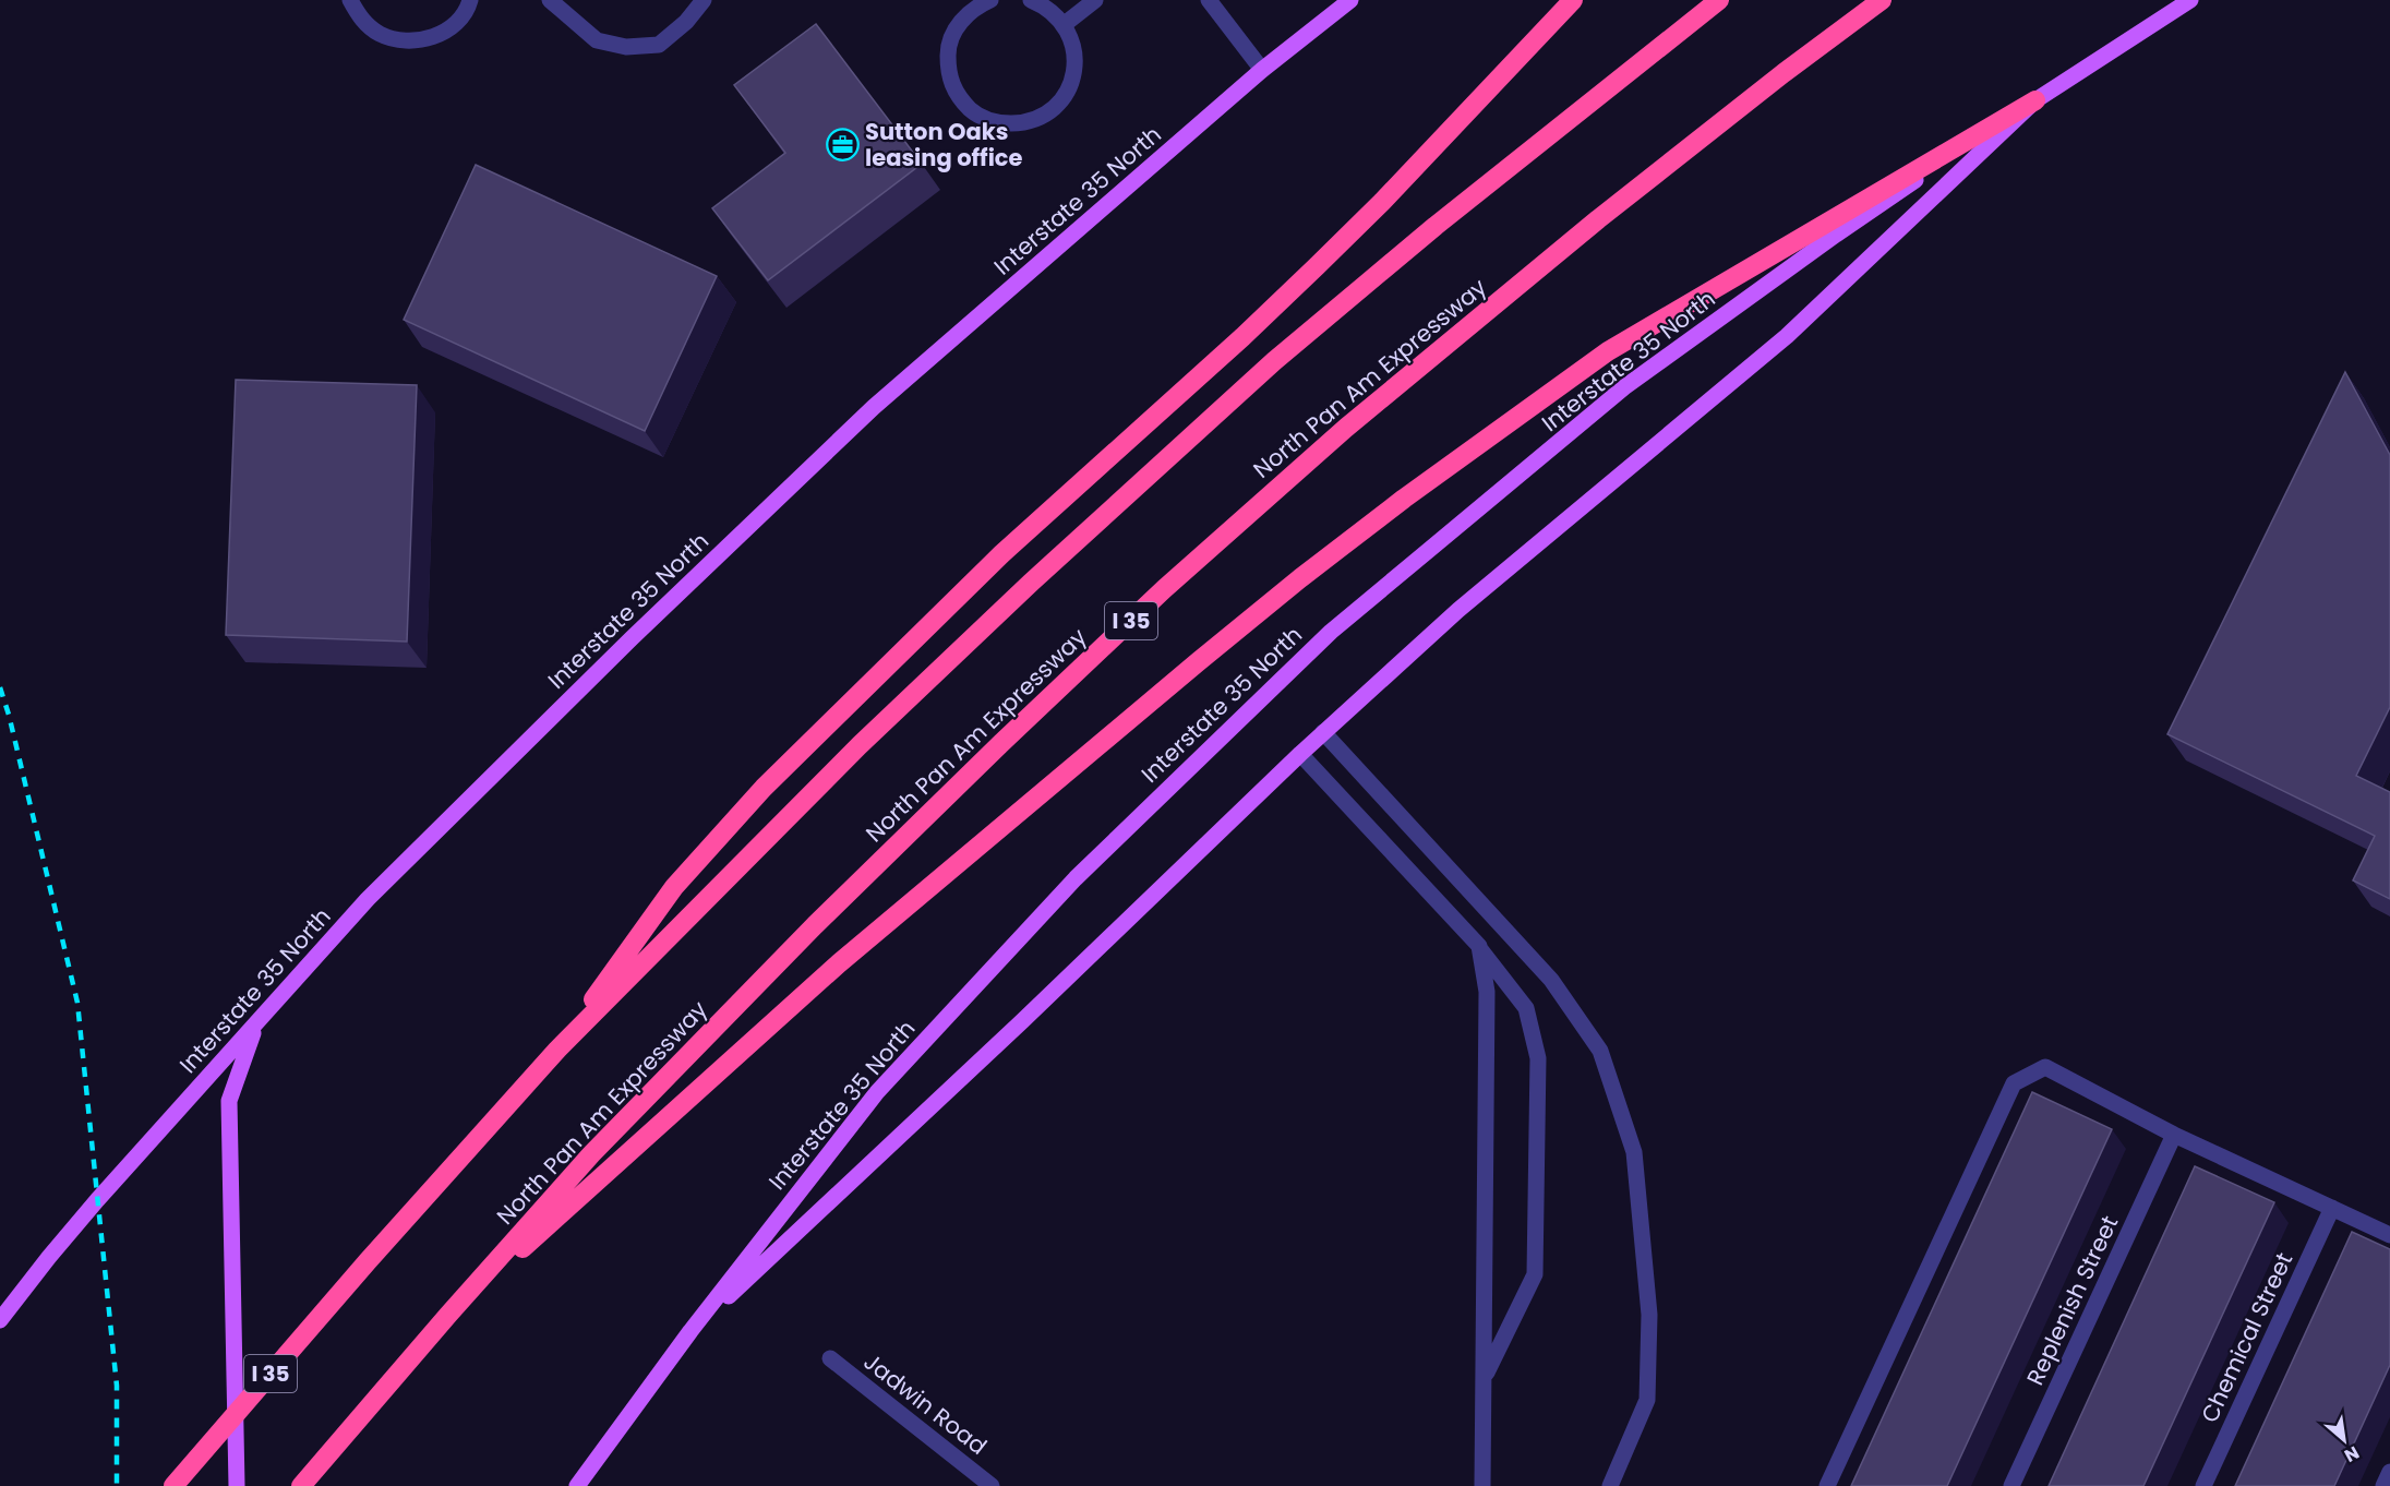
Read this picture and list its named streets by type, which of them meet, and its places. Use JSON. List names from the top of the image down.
{
  "streets": {
    "highway": ["North Pan Am Expressway", "I 35"],
    "main road": ["Interstate 35 North"],
    "street": ["Replenish Street", "Chemical Street", "Jadwin Road"]
  },
  "places": {
    "office": ["Sutton Oaks leasing office"]
  },
  "north": "bottom right"
}
